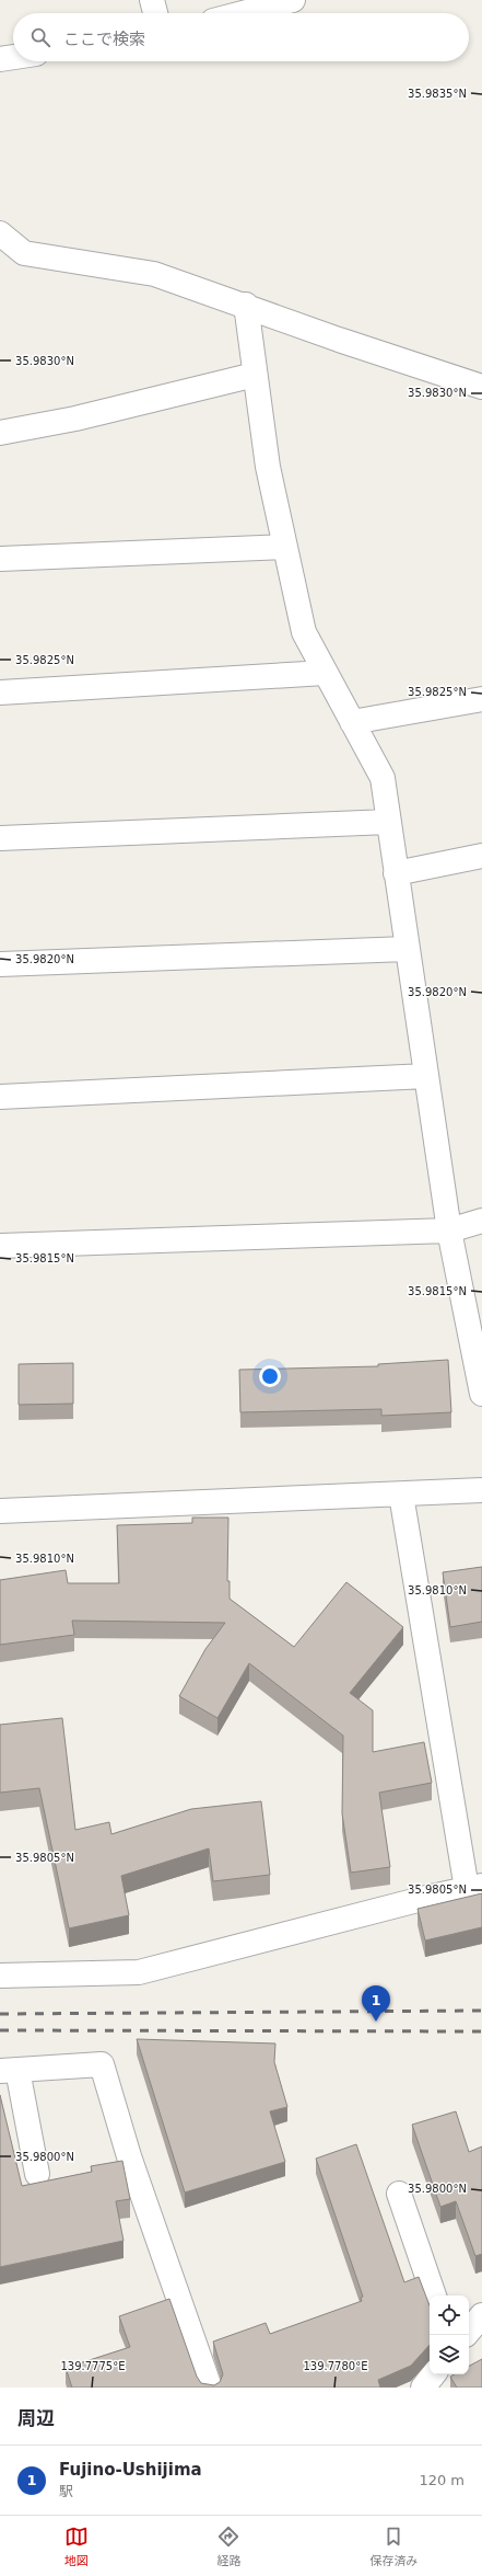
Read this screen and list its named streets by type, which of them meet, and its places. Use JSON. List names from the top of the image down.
{
  "page": {
    "search": "ここで検索",
    "pins": "1",
    "heading": "周辺",
    "list": [
      {
        "mark": "1",
        "name": "Fujino-Ushijima",
        "note": "駅",
        "value": "120 m"
      }
    ],
    "nav": ["地図", "経路", "保存済み"]
  },
  "coordinates": [
    "35.9835°N",
    "35.9830°N",
    "35.9825°N",
    "35.9820°N",
    "35.9815°N",
    "35.9810°N",
    "35.9805°N",
    "35.9800°N",
    "139.7775°E",
    "139.7780°E"
  ]
}
